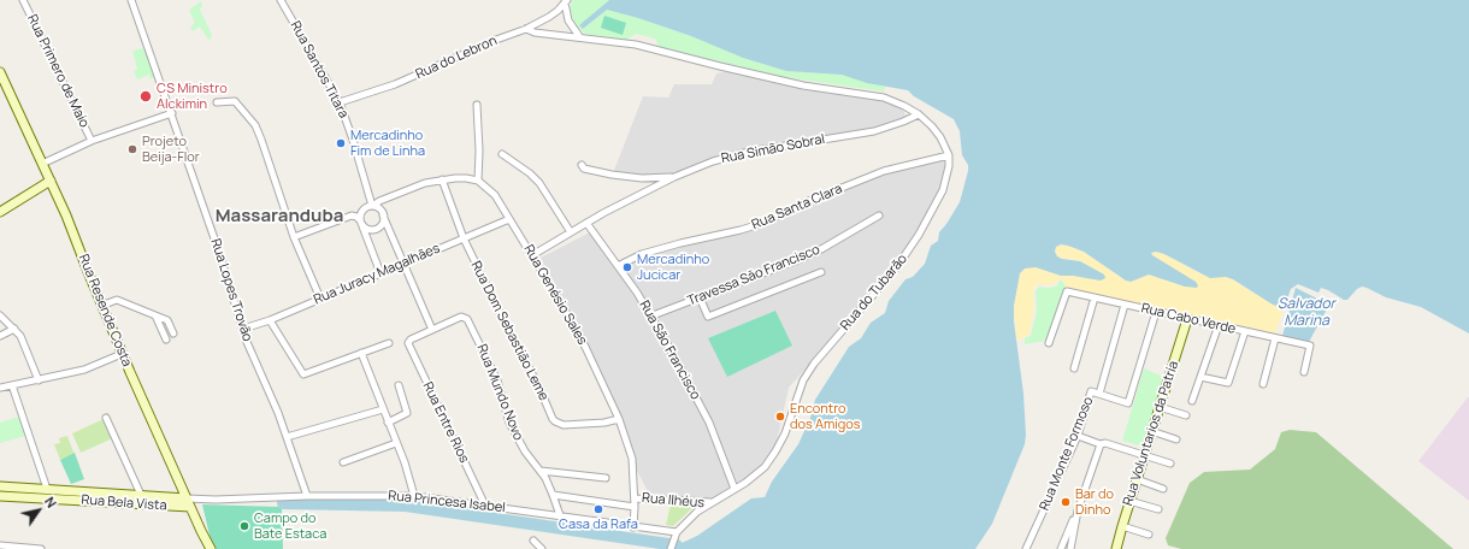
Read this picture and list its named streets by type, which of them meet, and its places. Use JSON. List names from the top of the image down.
{
  "streets": {
    "street": [
      "Rua do Lebron",
      "Rua Santos Titara",
      "Rua Primero de Maio",
      "Rua Simão Sobral",
      "Rua Santa Clara",
      "Rua Juracy Magalhães",
      "Travessa Sāo Francisco",
      "Rua Lopes Trovão",
      "Rua do Tubarão",
      "Rua Genésio Sales",
      "Rua Resende Costa",
      "Rua Cabo Verde",
      "Rua Dom Sebastião Leme",
      "Rua São Francisco",
      "Rua Mundo Novo",
      "Rua Entre Rios",
      "Rua Voluntarios da Patría",
      "Rua Monte Formoso",
      "Rua Ilhéus",
      "Rua Princesa Isabel",
      "Rua Bela Vista"
    ]
  },
  "crossings": [
    ["Rua do Lebron", "Rua Santos Titara"],
    ["Rua Simão Sobral", "Rua Genésio Sales"],
    ["Rua Simão Sobral", "Rua São Francisco"],
    ["Rua Santa Clara", "Rua do Tubarão"],
    ["Rua Santa Clara", "Rua São Francisco"],
    ["Rua Juracy Magalhães", "Rua Lopes Trovão"],
    ["Rua Juracy Magalhães", "Rua Genésio Sales"],
    ["Rua Juracy Magalhães", "Rua Dom Sebastião Leme"],
    ["Travessa Sāo Francisco", "Rua São Francisco"],
    ["Rua Lopes Trovão", "Rua Princesa Isabel"],
    ["Rua do Tubarão", "Rua São Francisco"],
    ["Rua do Tubarão", "Rua Ilhéus"],
    ["Rua Genésio Sales", "Rua Dom Sebastião Leme"],
    ["Rua Genésio Sales", "Rua Ilhéus"],
    ["Rua Genésio Sales", "Rua Princesa Isabel"],
    ["Rua Resende Costa", "Rua Princesa Isabel"],
    ["Rua Resende Costa", "Rua Bela Vista"],
    ["Rua Cabo Verde", "Rua Voluntarios da Patría"],
    ["Rua Cabo Verde", "Rua Monte Formoso"],
    ["Rua Mundo Novo", "Rua Entre Rios"],
    ["Rua Mundo Novo", "Rua Princesa Isabel"],
    ["Rua Entre Rios", "Rua Princesa Isabel"],
    ["Rua Ilhéus", "Rua Princesa Isabel"],
    ["Rua Princesa Isabel", "Rua Bela Vista"]
  ],
  "districts": ["Massaranduba"],
  "water": ["Salvador Marina"],
  "places": [
    "CS Ministro Alckimin",
    "Mercadinho Fim de Linha",
    "Projeto Beija-Flor",
    "Mercadinho Jucicar",
    "Encontro dos Amigos",
    "Bar do Dinho",
    "Casa da Rafa",
    "Campo do Bate Estaca"
  ],
  "north": "top right"
}
